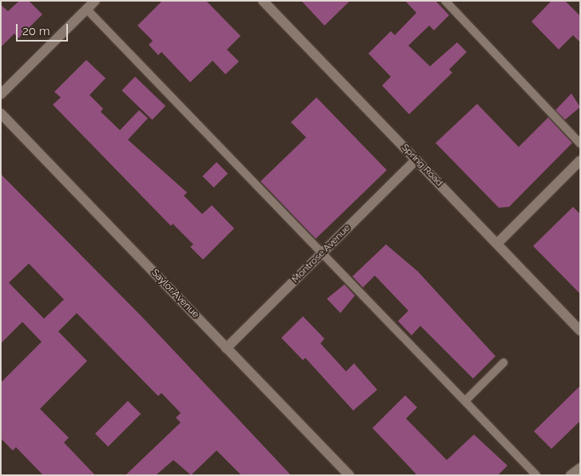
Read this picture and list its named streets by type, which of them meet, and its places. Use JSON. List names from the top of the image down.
{
  "streets": {
    "street": ["Spring Road", "Montrose Avenue", "Saylor Avenue"]
  },
  "crossings": [
    ["Spring Road", "Montrose Avenue"],
    ["Montrose Avenue", "Saylor Avenue"]
  ],
  "scale_bar": "20 m"
}
